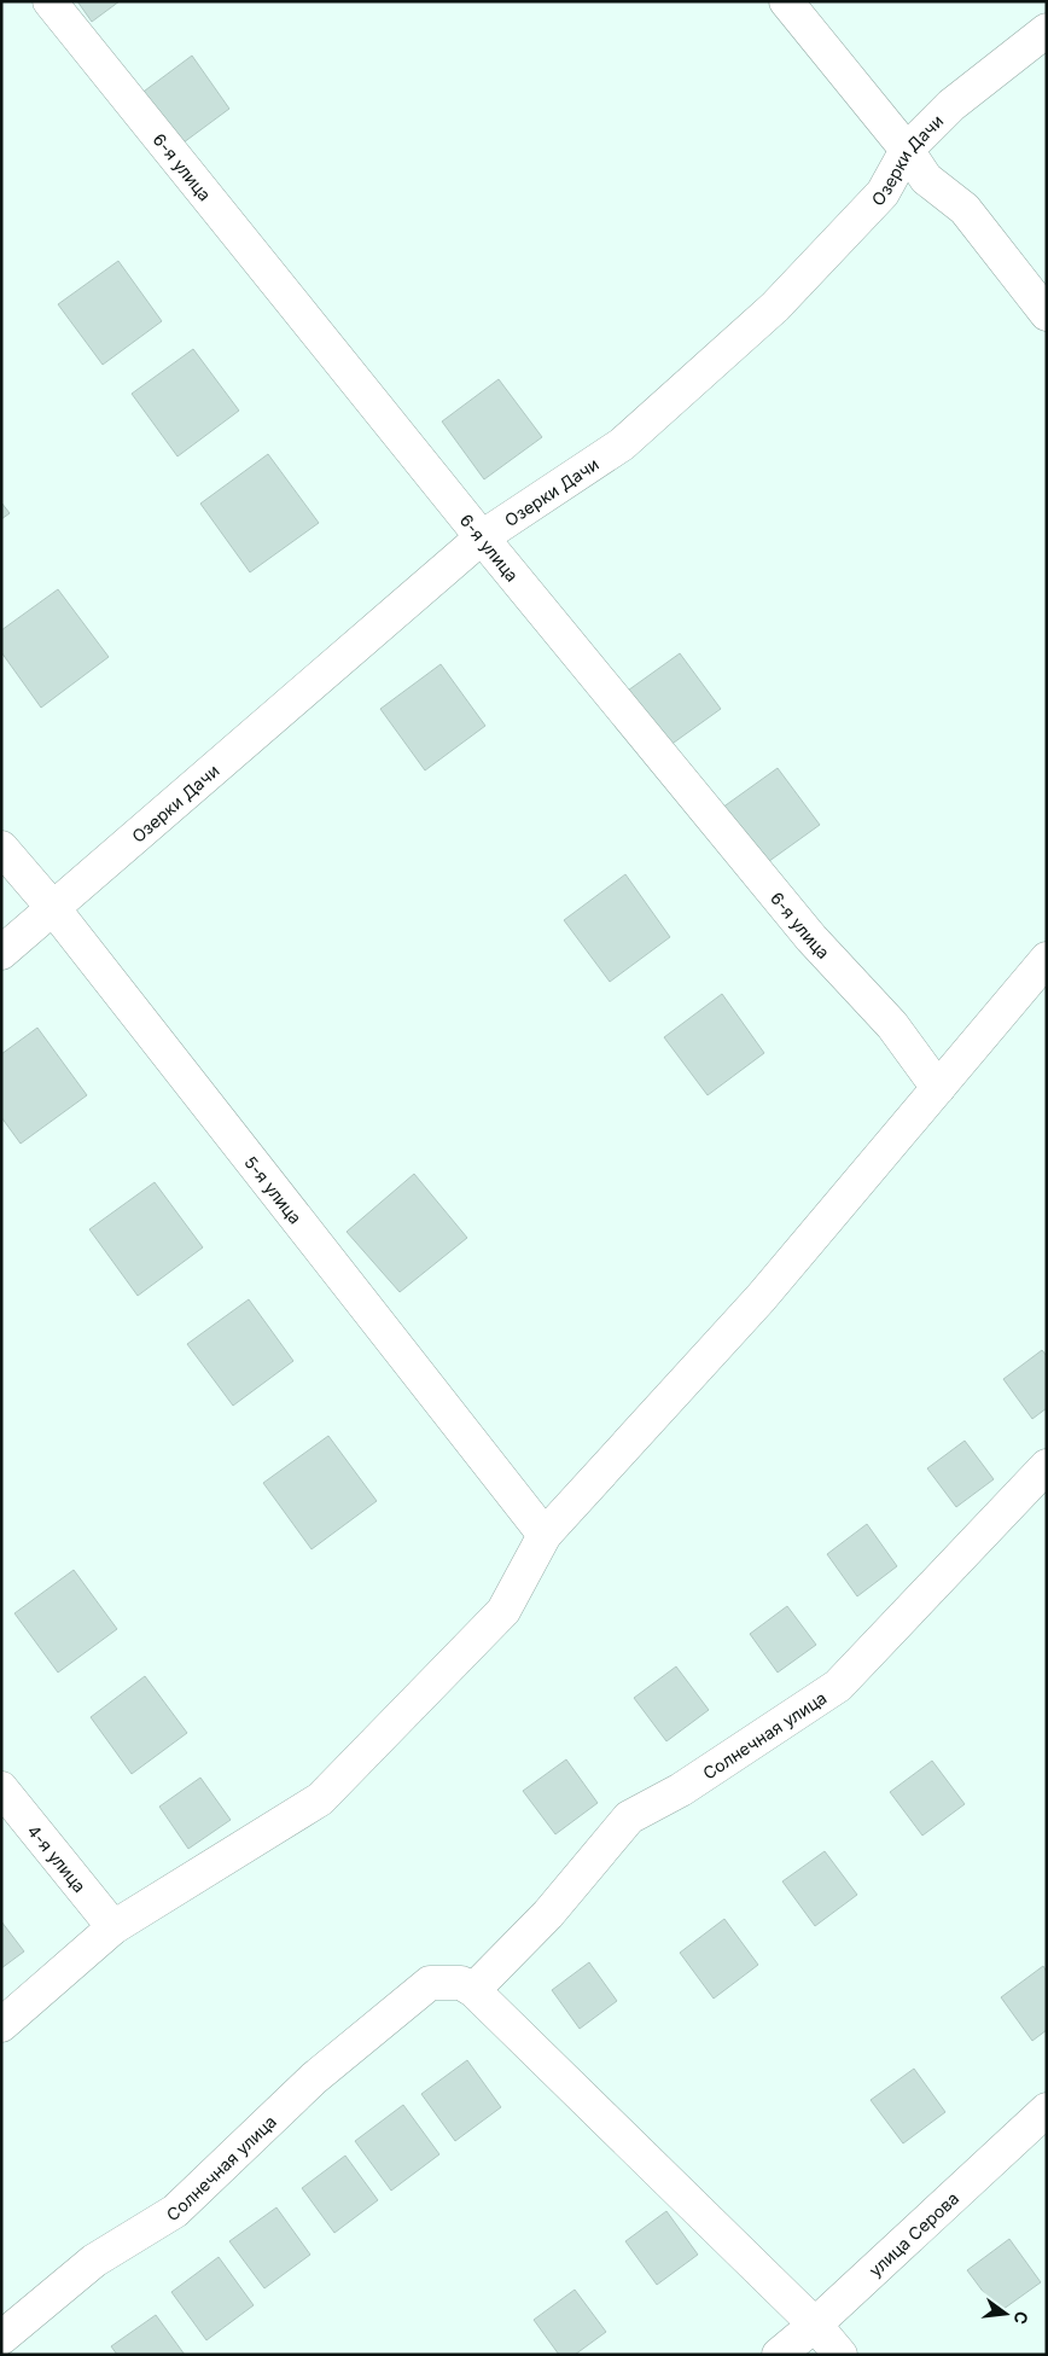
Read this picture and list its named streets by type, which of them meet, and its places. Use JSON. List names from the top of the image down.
{
  "streets": {
    "street": [
      "Озерки Дачи",
      "6-я улица",
      "5-я улица",
      "Солнечная улица",
      "4-я улица",
      "улица Серова"
    ]
  },
  "crossings": [
    ["Озерки Дачи", "6-я улица"],
    ["Озерки Дачи", "5-я улица"]
  ],
  "north": "right"
}
